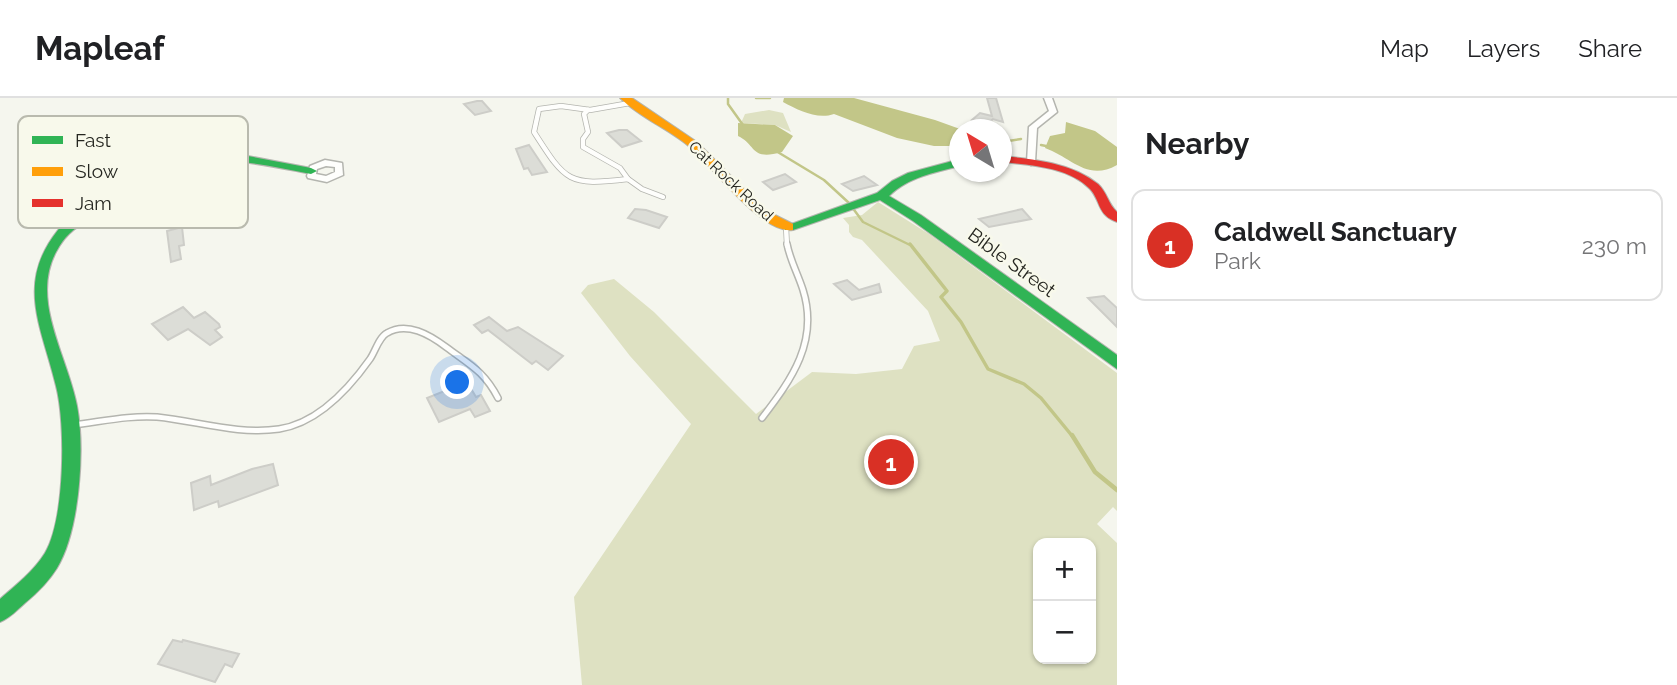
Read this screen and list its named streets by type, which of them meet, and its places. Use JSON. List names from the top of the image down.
{
  "streets": {
    "street": ["Cat Rock Road", "Bible Street"]
  },
  "crossings": [
    ["Cat Rock Road", "Bible Street"]
  ],
  "legend": ["Fast", "Slow", "Jam"],
  "north": "top left",
  "page": {
    "header": "Mapleaf",
    "nav": ["Map", "Layers", "Share"],
    "heading": "Nearby",
    "list": [
      {
        "mark": "1",
        "name": "Caldwell Sanctuary",
        "note": "Park",
        "value": "230 m"
      }
    ],
    "pins": "1",
    "map_buttons": ["+", "−"]
  }
}
